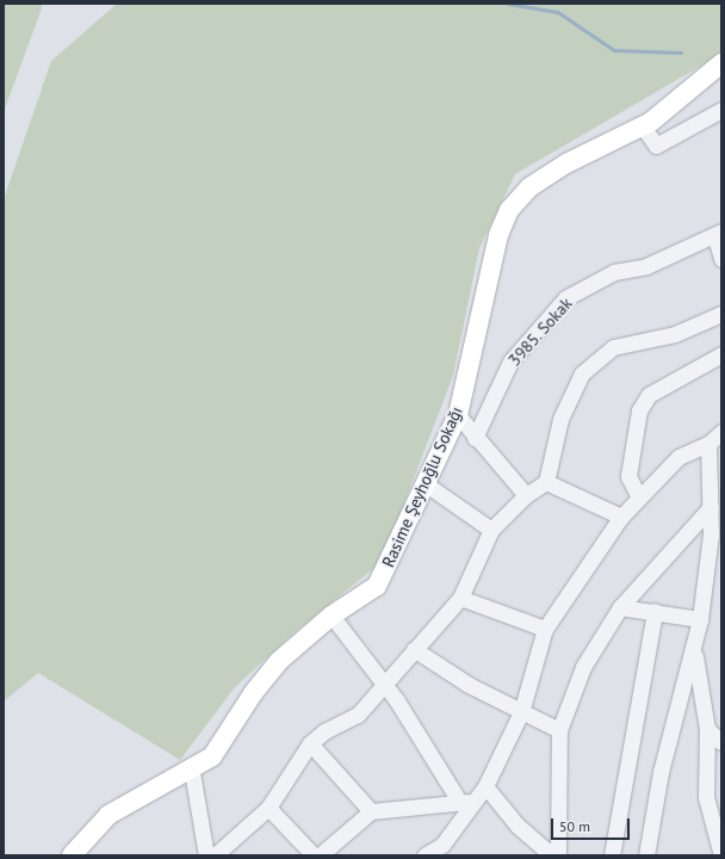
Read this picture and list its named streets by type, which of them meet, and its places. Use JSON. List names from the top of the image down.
{
  "streets": {
    "main road": ["Rasime Şeyhoğlu Sokağı"],
    "street": ["3985. Sokak"]
  },
  "scale_bar": "50 m"
}
